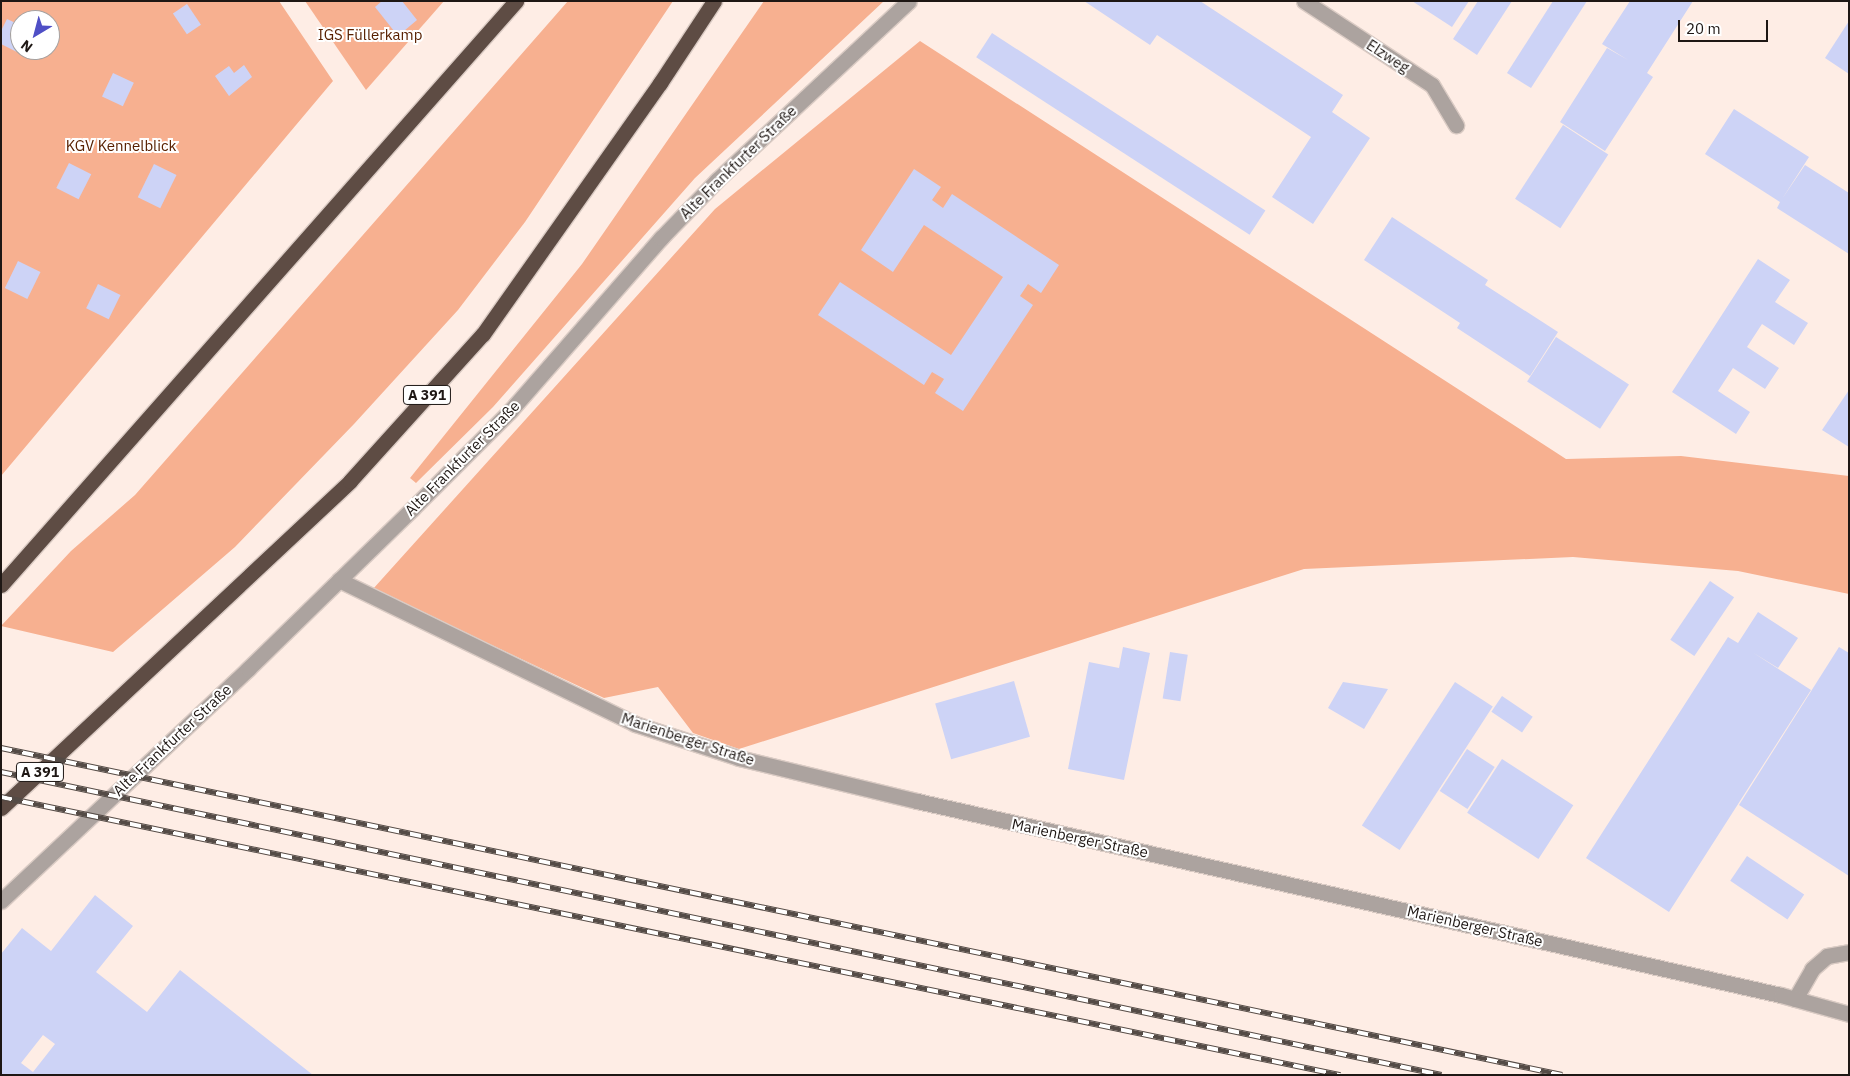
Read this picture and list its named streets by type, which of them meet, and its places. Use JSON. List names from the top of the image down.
{
  "streets": {
    "highway": ["A 391"],
    "street": ["Elzweg", "Alte Frankfurter Straße", "Marienberger Straße"]
  },
  "crossings": [
    ["Alte Frankfurter Straße", "Marienberger Straße"]
  ],
  "parks": ["IGS Füllerkamp", "KGV Kennelblick"],
  "scale_bar": "20 m",
  "north": "bottom left"
}
